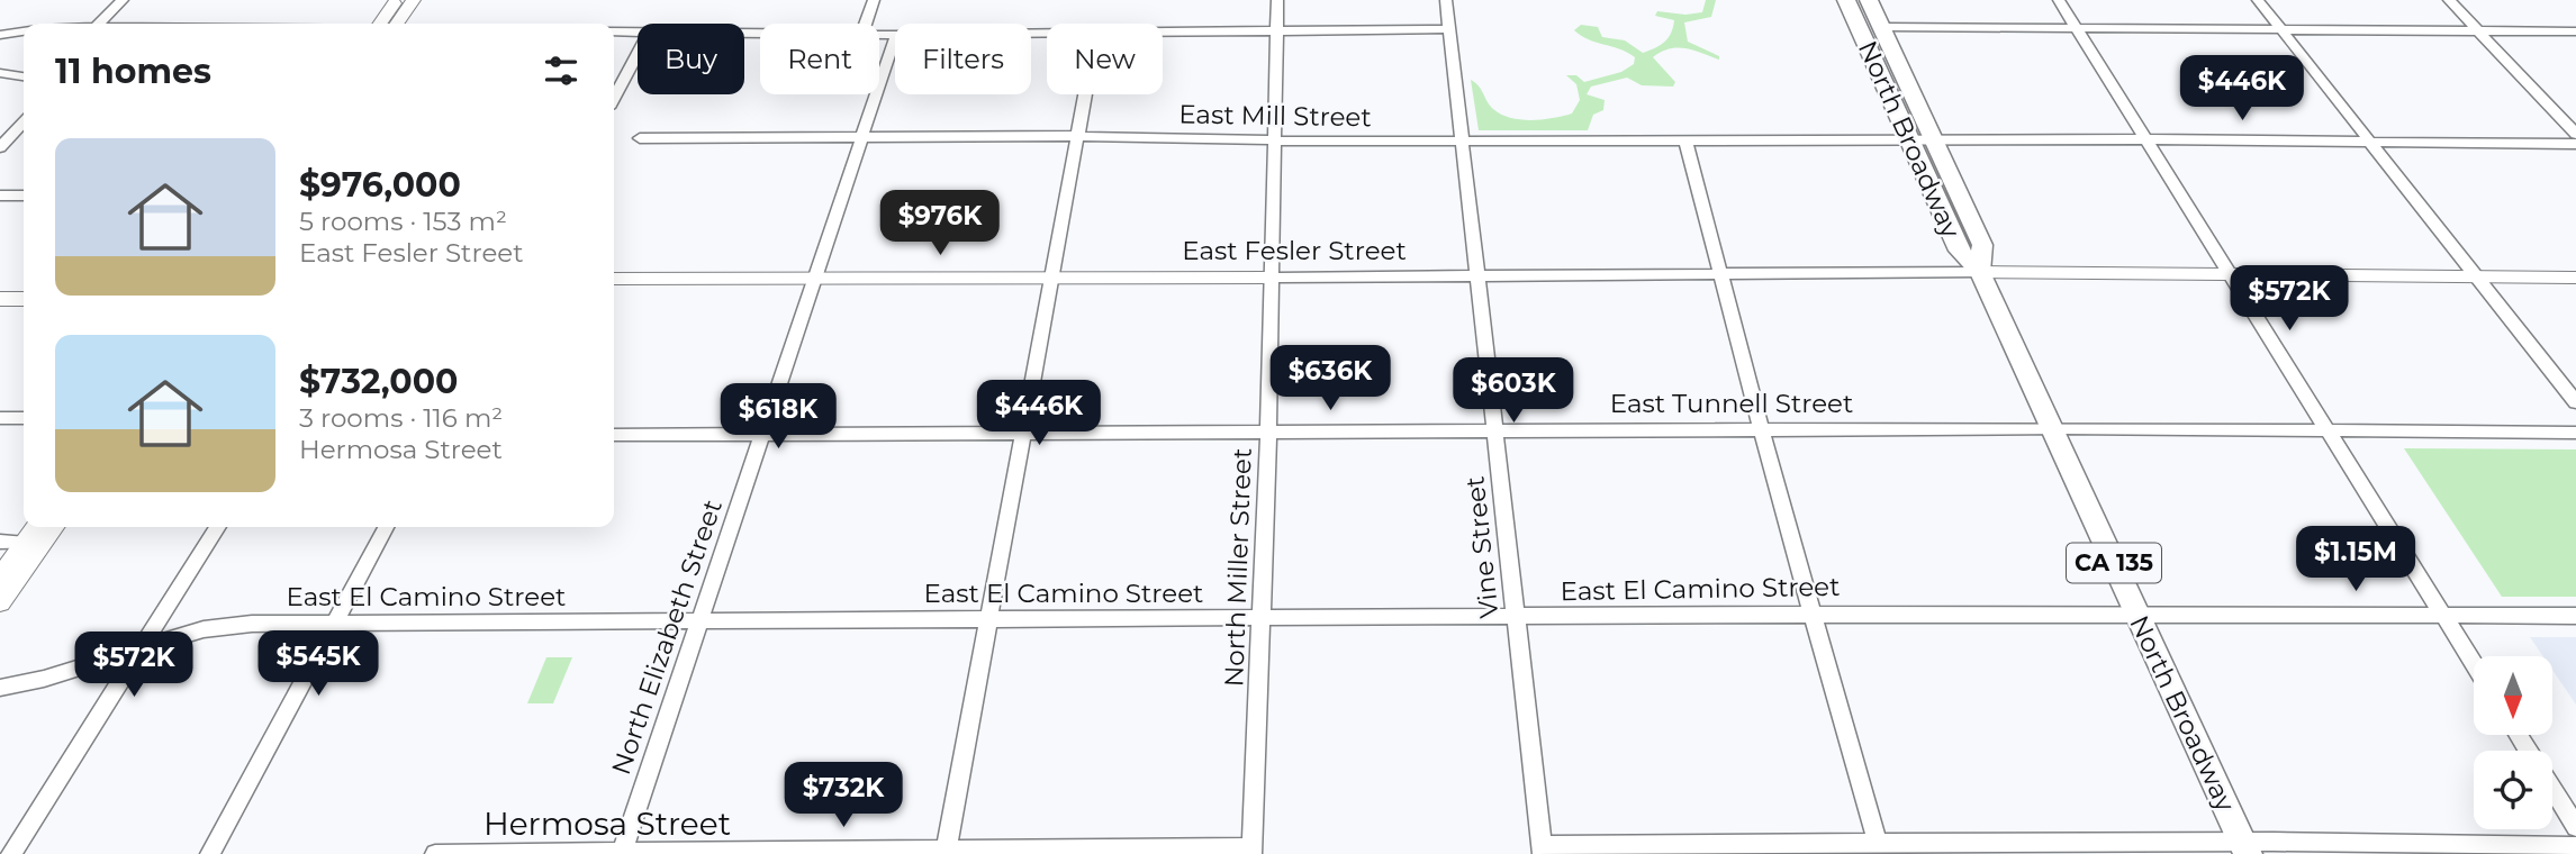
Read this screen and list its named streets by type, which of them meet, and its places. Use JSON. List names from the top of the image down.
{
  "streets": {
    "main road": ["North Broadway", "CA 135"],
    "street": [
      "East Mill Street",
      "East Fesler Street",
      "East Tunnell Street",
      "Vine Street",
      "North Miller Street",
      "East El Camino Street",
      "North Elizabeth Street",
      "Hermosa Street"
    ]
  },
  "crossings": [
    ["East Mill Street", "North Broadway"],
    ["East Mill Street", "Vine Street"],
    ["East Mill Street", "North Miller Street"],
    ["East Mill Street", "North Elizabeth Street"],
    ["North Broadway", "East Fesler Street"],
    ["North Broadway", "East Tunnell Street"],
    ["North Broadway", "East El Camino Street"],
    ["East Fesler Street", "Vine Street"],
    ["East Fesler Street", "North Miller Street"],
    ["East Fesler Street", "North Elizabeth Street"],
    ["East Tunnell Street", "Vine Street"],
    ["East Tunnell Street", "North Miller Street"],
    ["East Tunnell Street", "North Elizabeth Street"],
    ["Vine Street", "East El Camino Street"],
    ["North Miller Street", "East El Camino Street"],
    ["North Miller Street", "Hermosa Street"],
    ["East El Camino Street", "North Elizabeth Street"],
    ["North Elizabeth Street", "Hermosa Street"]
  ],
  "north": "bottom",
  "page": {
    "chip": [
      "Buy",
      "Rent",
      "Filters",
      "New"
    ],
    "heading": "11 homes",
    "price": [
      "$446K",
      "$976K",
      "$572K",
      "$636K",
      "$603K",
      "$446K",
      "$618K",
      "$1.15M",
      "$545K",
      "$572K",
      "$732K"
    ],
    "list": [
      {
        "name": "$976,000",
        "note": "5 rooms · 153 m² · East Fesler Street"
      },
      {
        "name": "$732,000",
        "note": "3 rooms · 116 m² · Hermosa Street"
      }
    ]
  }
}
